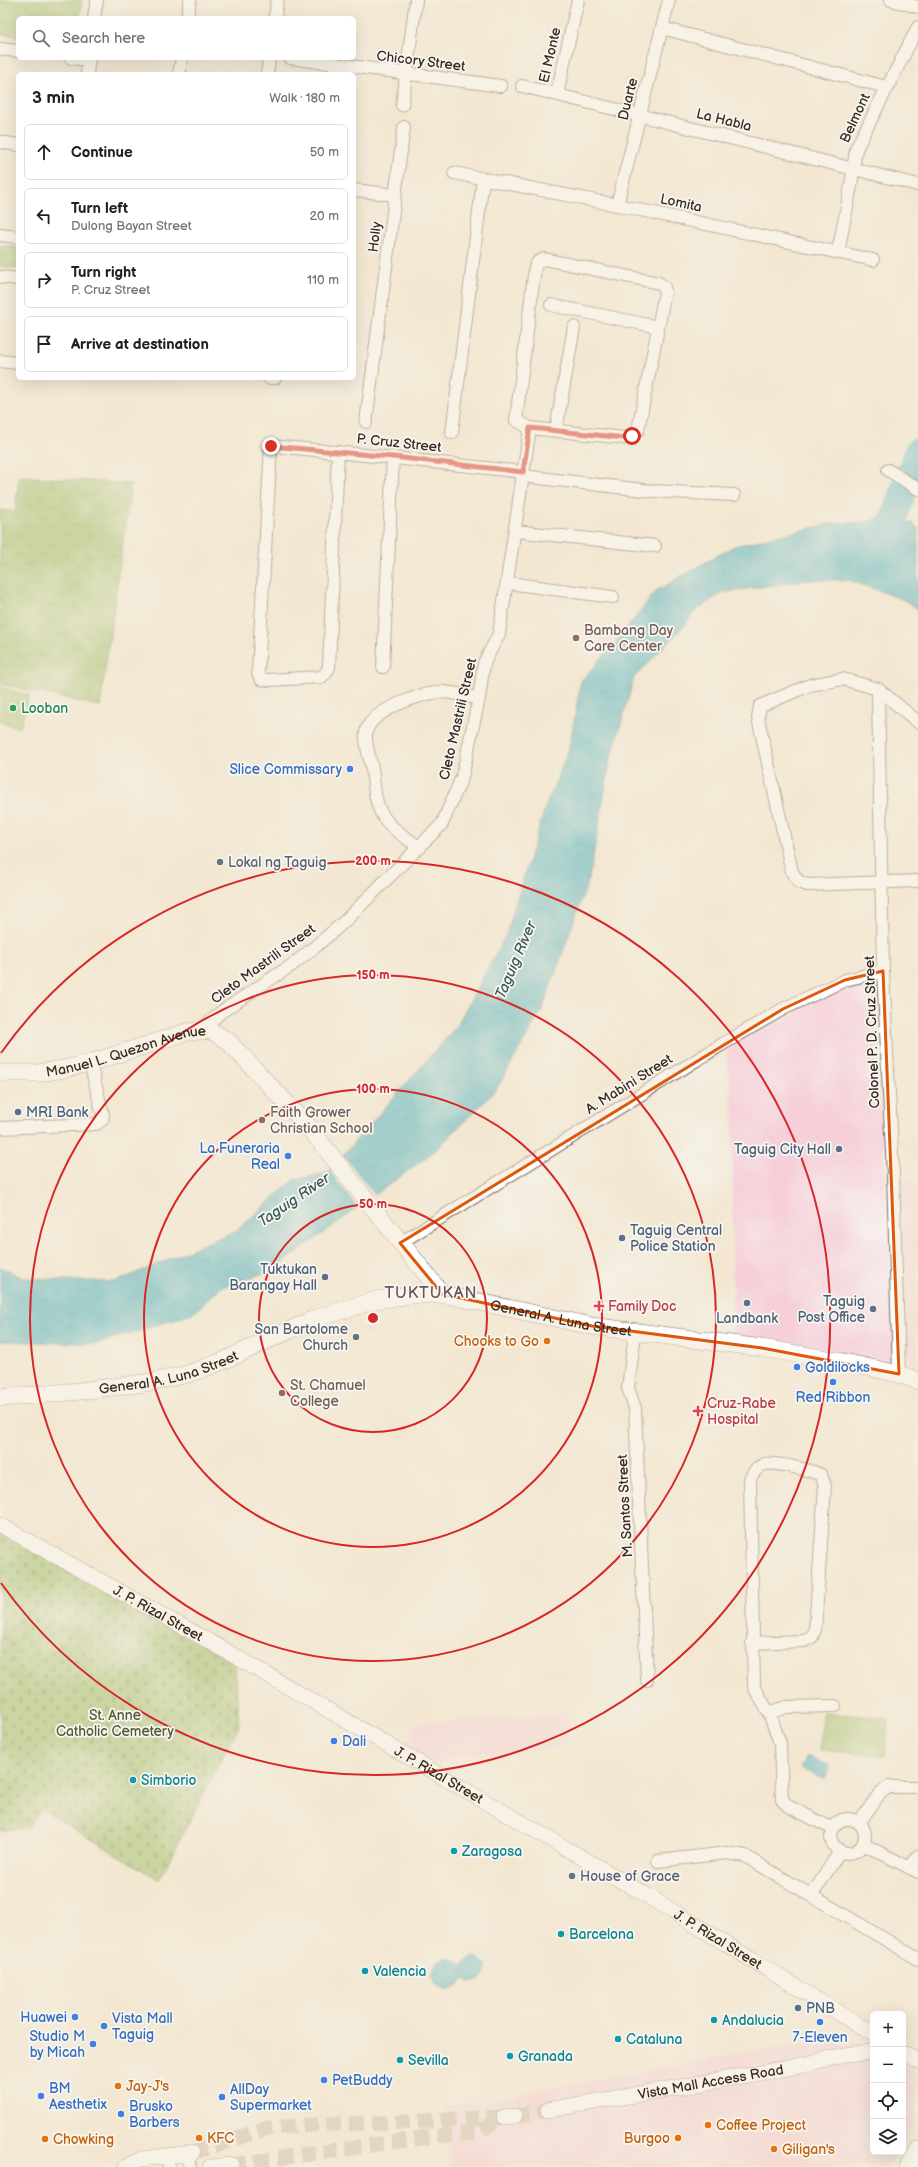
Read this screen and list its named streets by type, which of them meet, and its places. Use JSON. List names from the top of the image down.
{
  "streets": {
    "main road": ["Manuel L. Quezon Avenue", "General A. Luna Street"],
    "street": [
      "El Monte",
      "Chicory Street",
      "Duarte",
      "Belmont",
      "La Habla",
      "Lomita",
      "Holly",
      "P. Cruz Street",
      "Cleto Mastrili Street",
      "Colonel P. D. Cruz Street",
      "A. Mabini Street",
      "M. Santos Street",
      "J. P. Rizal Street",
      "Vista Mall Access Road"
    ]
  },
  "crossings": [
    ["El Monte", "La Habla"],
    ["Duarte", "La Habla"],
    ["Duarte", "Lomita"],
    ["Belmont", "La Habla"],
    ["Belmont", "Lomita"],
    ["P. Cruz Street", "Cleto Mastrili Street"],
    ["Cleto Mastrili Street", "Manuel L. Quezon Avenue"],
    ["Colonel P. D. Cruz Street", "A. Mabini Street"],
    ["Colonel P. D. Cruz Street", "General A. Luna Street"],
    ["Manuel L. Quezon Avenue", "A. Mabini Street"],
    ["Manuel L. Quezon Avenue", "General A. Luna Street"],
    ["General A. Luna Street", "M. Santos Street"]
  ],
  "districts": ["TUKTUKAN"],
  "water": ["Taguig River"],
  "parks": ["St. Anne Catholic Cemetery"],
  "places": {
    "other": [
      "Bambang Day Care Center",
      "Looban",
      "Slice Commissary",
      "Lokal ng Taguig",
      "MRI Bank",
      "Faith Grower Christian School",
      "Taguig City Hall",
      "La Funeraria Real",
      "Taguig Central Police Station",
      "Tuktukan Barangay Hall",
      "Landbank",
      "Taguig Post Office",
      "San Bartolome Church",
      "Chooks to Go",
      "Goldilocks",
      "Red Ribbon",
      "St. Chamuel College",
      "Dali",
      "Simborio",
      "Zaragosa",
      "House of Grace",
      "Barcelona",
      "Valencia",
      "PNB",
      "Huawei",
      "Andalucia",
      "7-Eleven",
      "Vista Mall Taguig",
      "Cataluna",
      "Studio M by Micah",
      "Granada",
      "Sevilla",
      "PetBuddy",
      "Jay-J's",
      "BM Aesthetix",
      "AllDay Supermarket",
      "Brusko Barbers",
      "Coffee Project",
      "KFC",
      "Burgoo",
      "Chowking",
      "Giligan's"
    ],
    "health": ["Family Doc", "Cruz-Rabe Hospital"]
  },
  "page": {
    "search": "Search here",
    "heading": ["3 min", "Walk · 180 m"],
    "list": [
      ["Continue", "50 m"],
      ["Turn left", "Dulong Bayan Street", "20 m"],
      ["Turn right", "P. Cruz Street", "110 m"],
      "Arrive at destination"
    ],
    "map_buttons": ["+", "−"]
  },
  "rings": [
    "200 m",
    "150 m",
    "100 m",
    "50 m"
  ]
}
